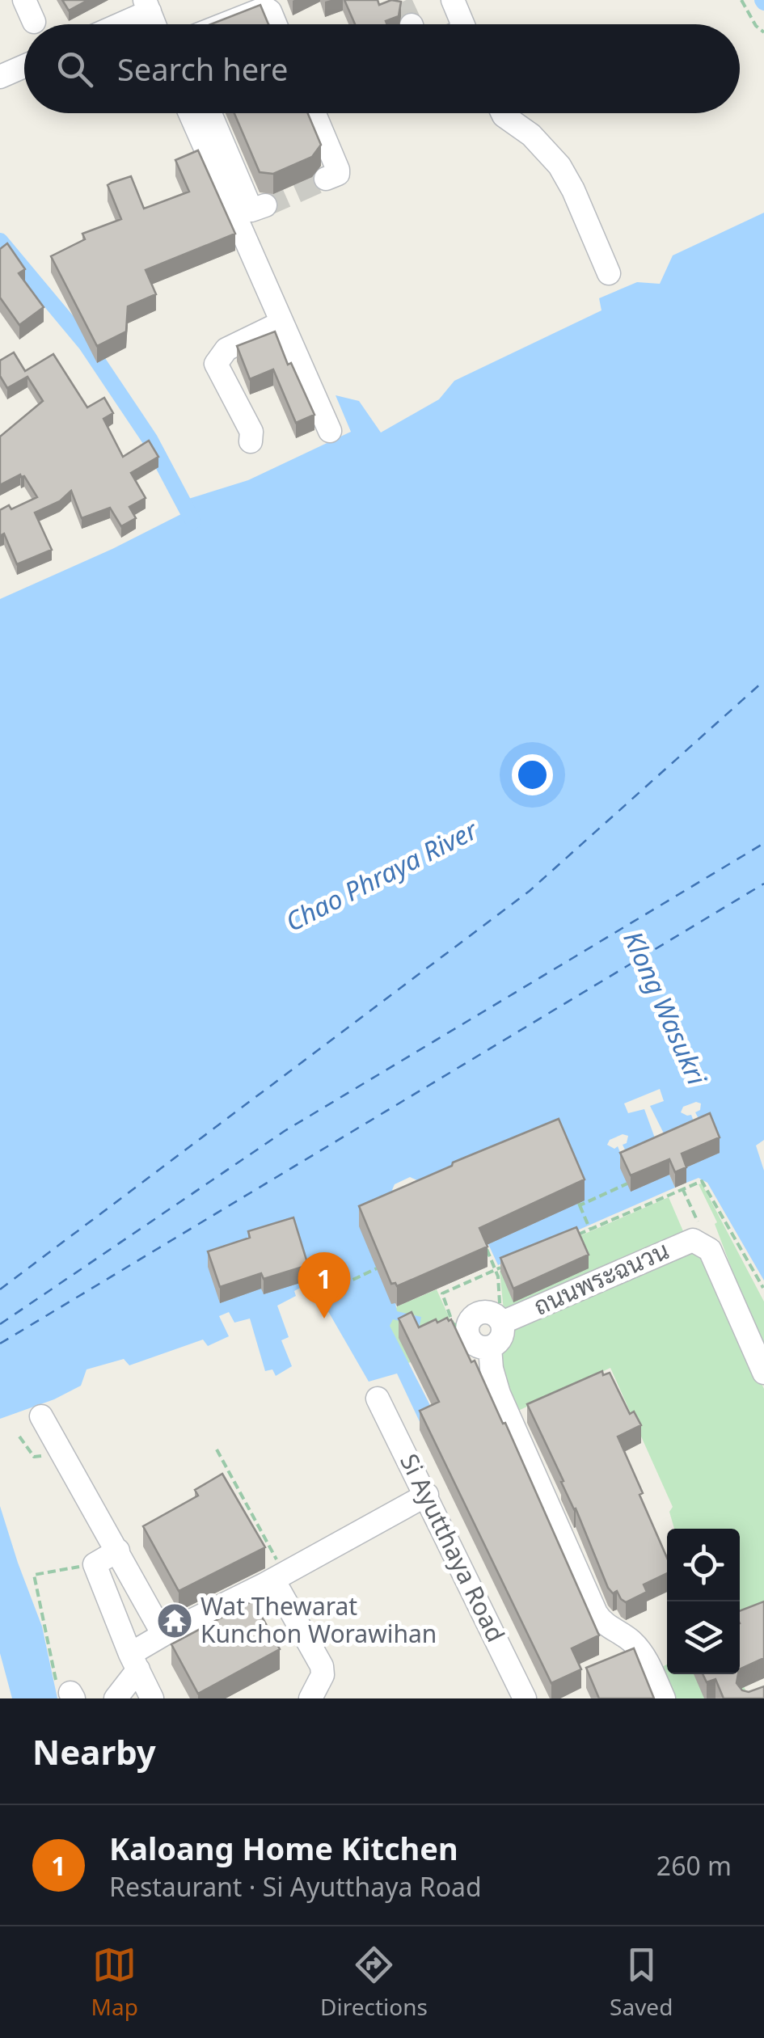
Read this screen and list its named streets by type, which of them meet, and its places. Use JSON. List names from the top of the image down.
{
  "streets": {
    "street": ["ถนนพระฉนวน", "Si Ayutthaya Road"]
  },
  "water": ["Chao Phraya River", "Klong Wasukri"],
  "places": {
    "temple": ["Wat Thewarat Kunchon Worawihan"]
  },
  "page": {
    "search": "Search here",
    "pins": "1",
    "heading": "Nearby",
    "list": [
      {
        "mark": "1",
        "name": "Kaloang Home Kitchen",
        "note": "Restaurant · Si Ayutthaya Road",
        "value": "260 m"
      }
    ],
    "nav": ["Map", "Directions", "Saved"]
  }
}
